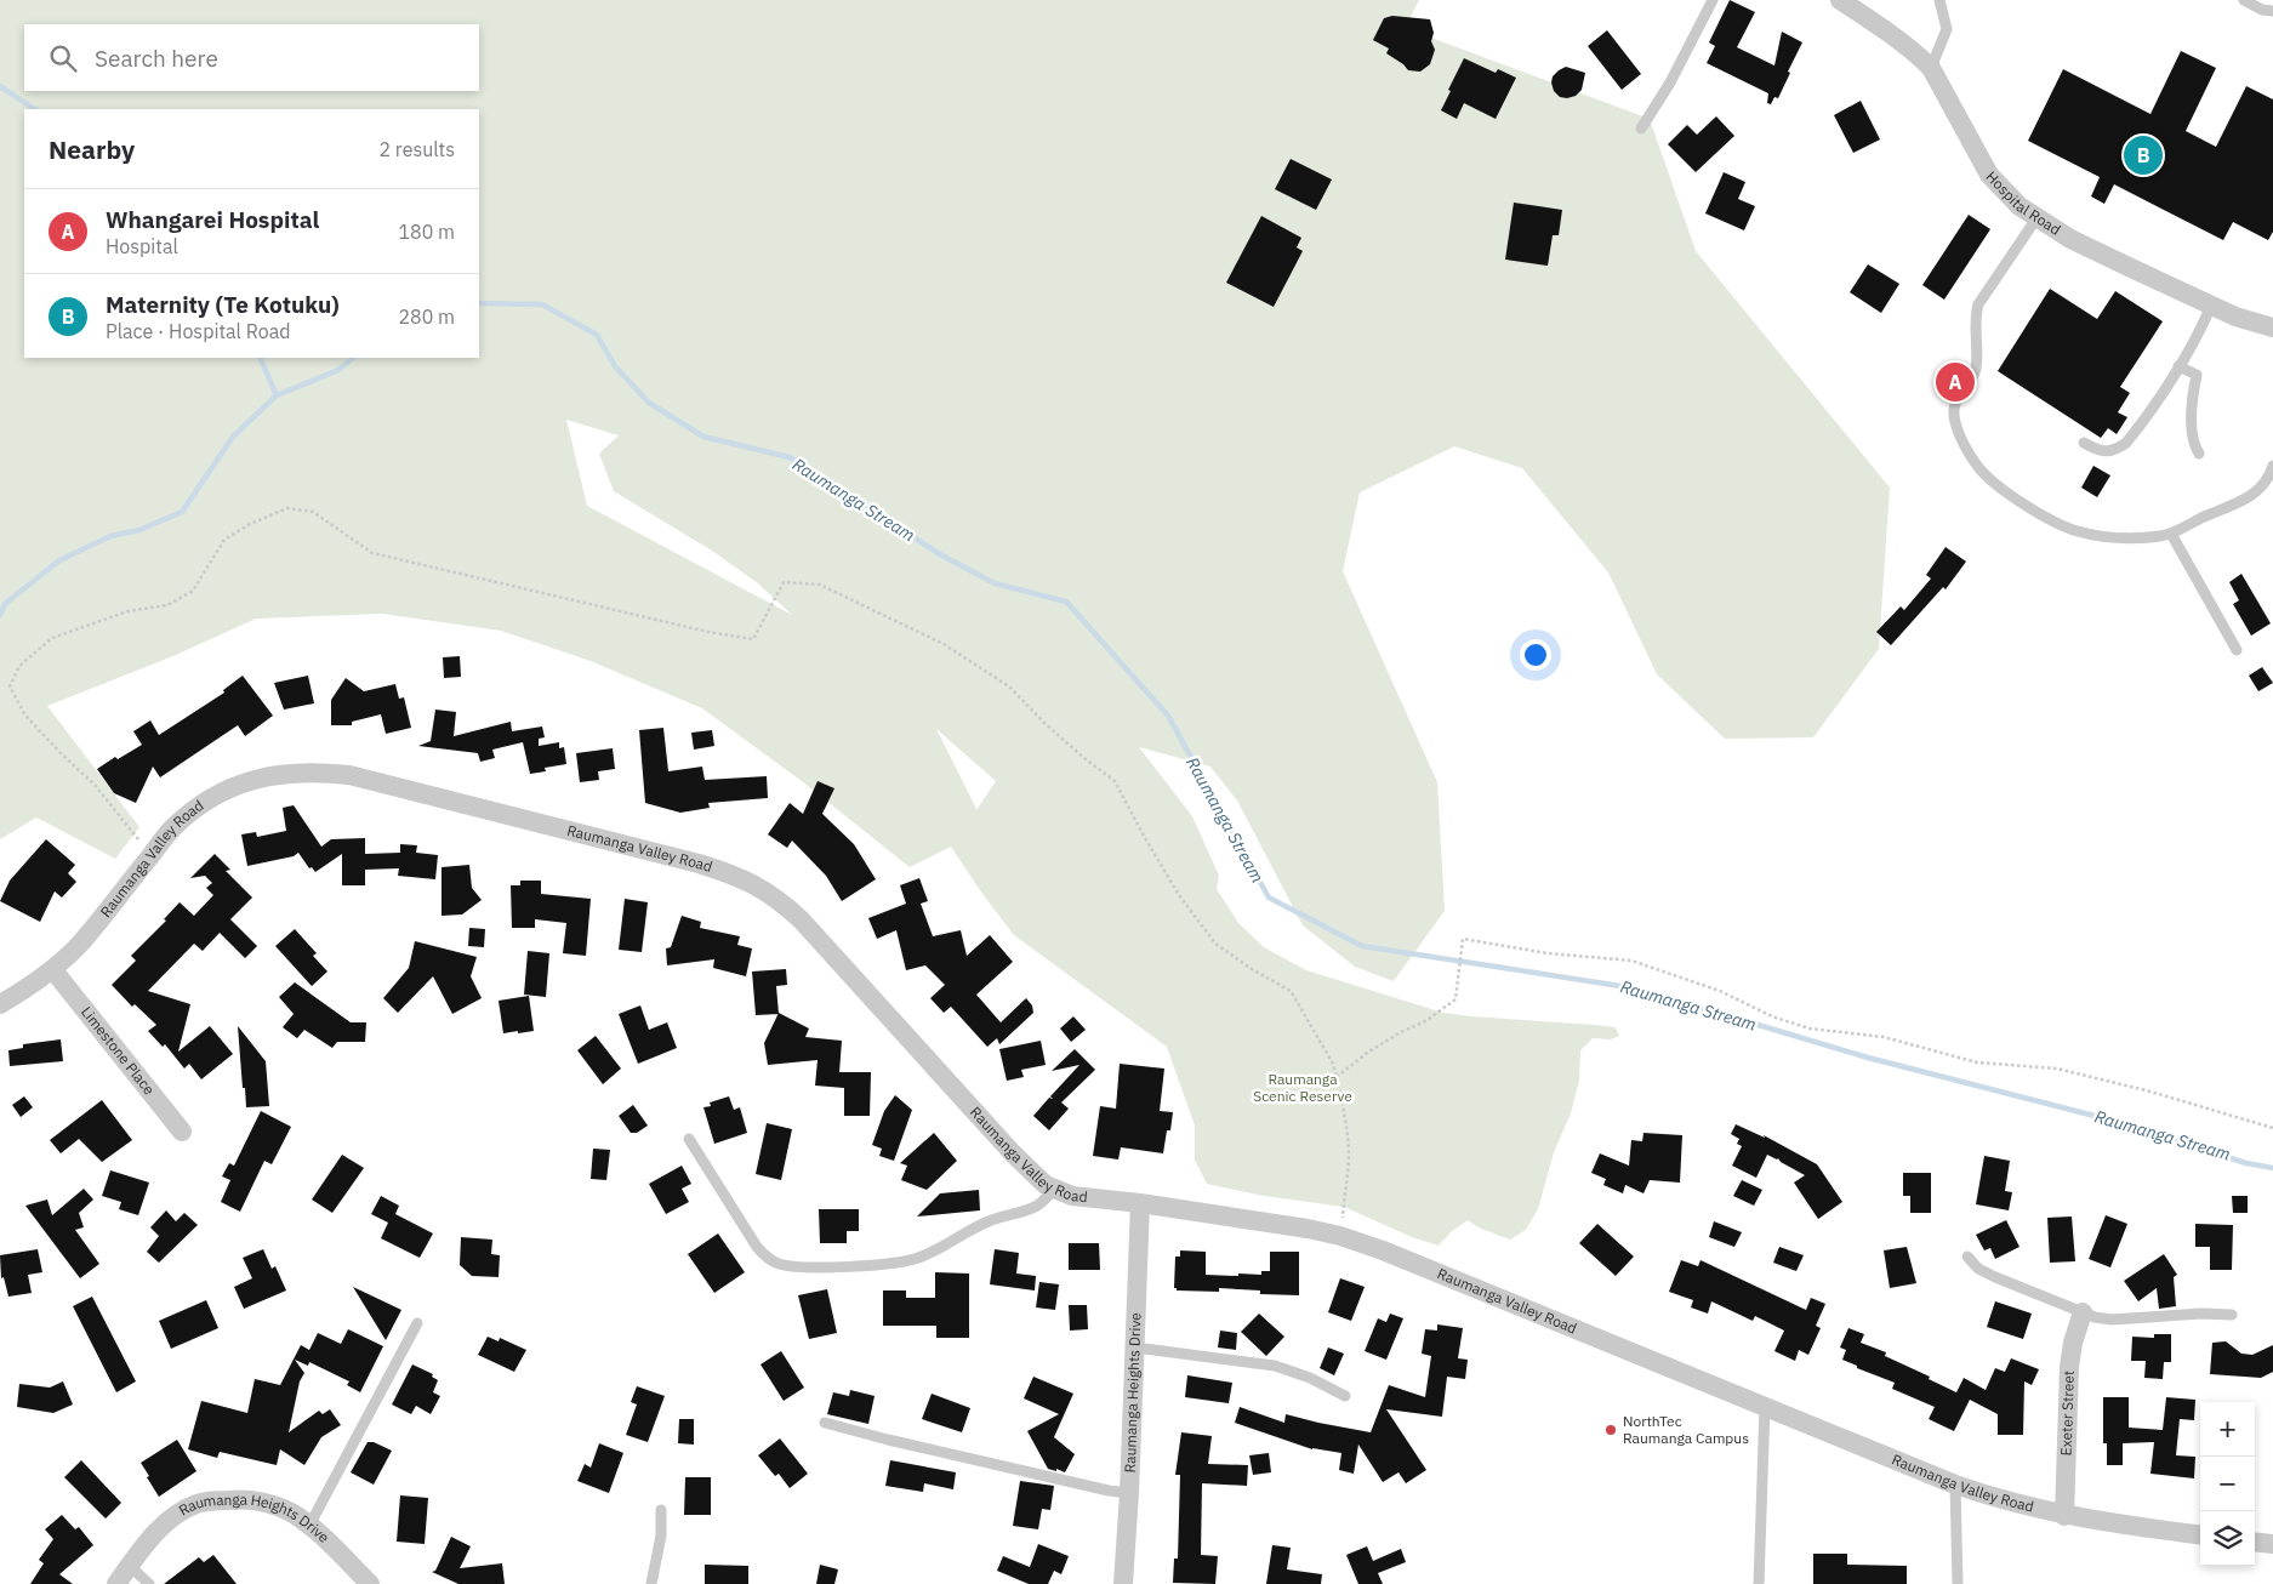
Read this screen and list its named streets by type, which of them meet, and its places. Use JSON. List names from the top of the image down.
{
  "streets": {
    "street": [
      "Hospital Road",
      "Raumanga Valley Road",
      "Limestone Place",
      "Raumanga Heights Drive",
      "Exeter Street"
    ]
  },
  "crossings": [
    ["Raumanga Valley Road", "Limestone Place"],
    ["Raumanga Valley Road", "Raumanga Heights Drive"],
    ["Raumanga Valley Road", "Exeter Street"]
  ],
  "water": ["Raumanga Stream"],
  "parks": ["Raumanga Scenic Reserve"],
  "places": ["NorthTec Raumanga Campus"],
  "page": {
    "search": "Search here",
    "heading": ["Nearby", "2 results"],
    "pins": ["B", "A"],
    "list": [
      {
        "mark": "A",
        "name": "Whangarei Hospital",
        "note": "Hospital",
        "value": "180 m"
      },
      {
        "mark": "B",
        "name": "Maternity (Te Kotuku)",
        "note": "Place · Hospital Road",
        "value": "280 m"
      }
    ],
    "map_buttons": ["+", "−"]
  }
}
